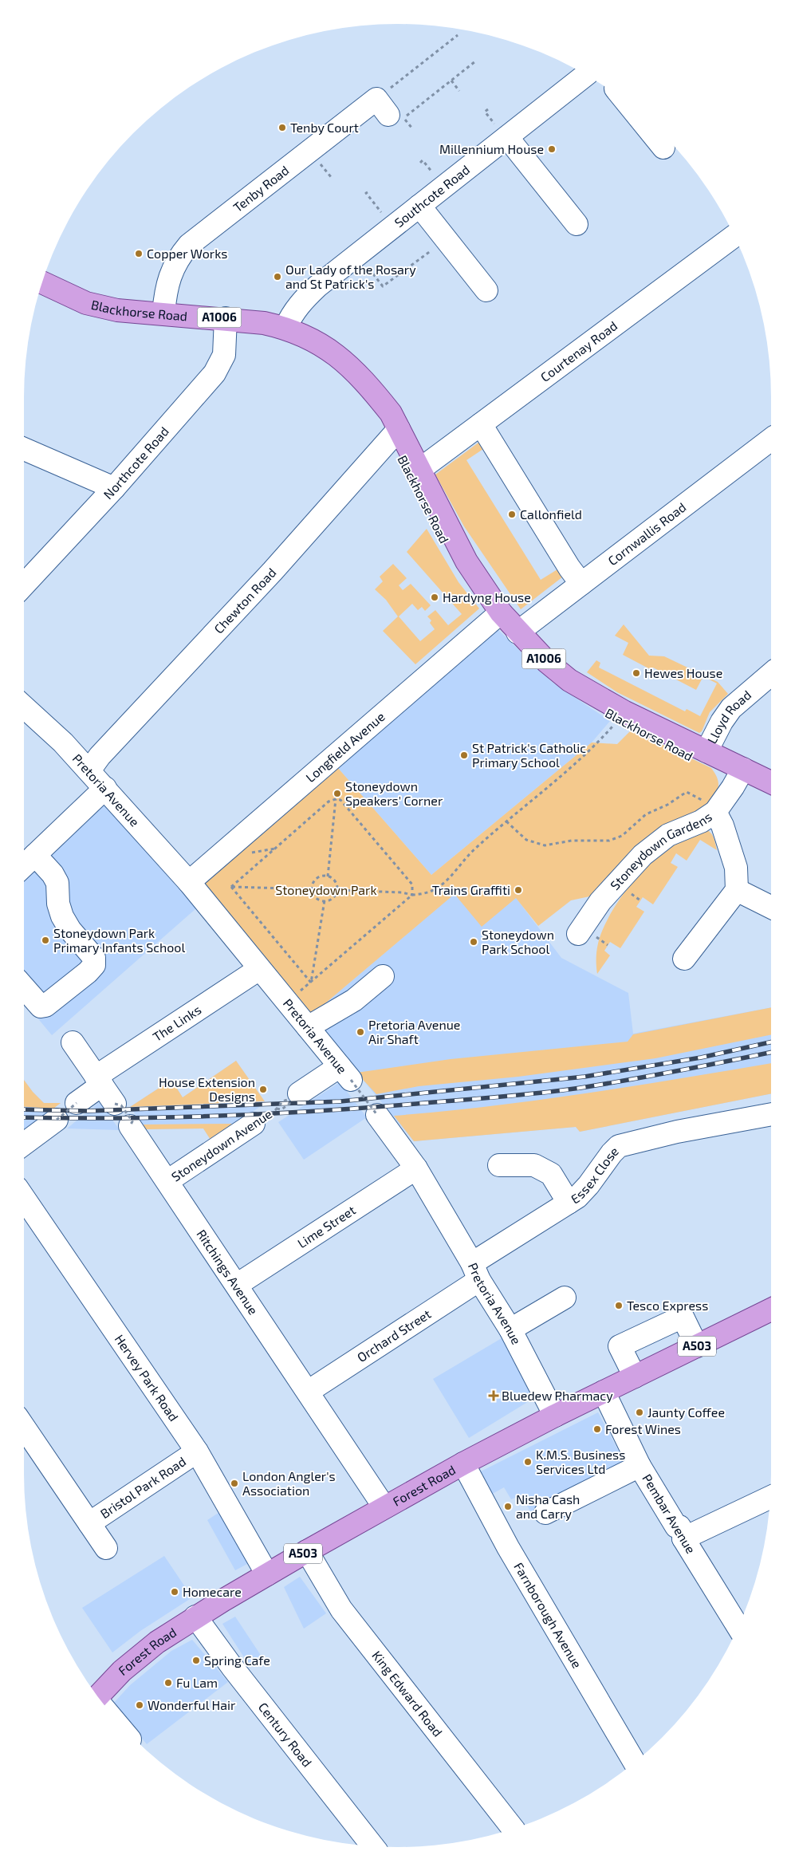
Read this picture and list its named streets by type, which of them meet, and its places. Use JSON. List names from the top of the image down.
{
  "streets": {
    "main road": [
      "Blackhorse Road",
      "A1006",
      "A503",
      "Forest Road"
    ],
    "street": [
      "Tenby Road",
      "Southcote Road",
      "Courtenay Road",
      "Northcote Road",
      "Cornwallis Road",
      "Chewton Road",
      "Lloyd Road",
      "Longfield Avenue",
      "Pretoria Avenue",
      "Stoneydown Gardens",
      "The Links",
      "Stoneydown Avenue",
      "Essex Close",
      "Lime Street",
      "Ritchings Avenue",
      "Orchard Street",
      "Hervey Park Road",
      "Bristol Park Road",
      "Pembar Avenue",
      "Farnborough Avenue",
      "King Edward Road",
      "Century Road"
    ]
  },
  "crossings": [
    ["Tenby Road", "Blackhorse Road"],
    ["Southcote Road", "Blackhorse Road"],
    ["Blackhorse Road", "Courtenay Road"],
    ["Blackhorse Road", "Northcote Road"],
    ["Blackhorse Road", "Cornwallis Road"],
    ["Blackhorse Road", "Chewton Road"],
    ["Blackhorse Road", "Lloyd Road"],
    ["Blackhorse Road", "Longfield Avenue"],
    ["Blackhorse Road", "Stoneydown Gardens"],
    ["Chewton Road", "Pretoria Avenue"],
    ["Longfield Avenue", "Pretoria Avenue"],
    ["Pretoria Avenue", "The Links"],
    ["Pretoria Avenue", "Essex Close"],
    ["Pretoria Avenue", "Lime Street"],
    ["Pretoria Avenue", "Orchard Street"],
    ["Pretoria Avenue", "Forest Road"],
    ["Stoneydown Avenue", "Ritchings Avenue"],
    ["Essex Close", "Orchard Street"],
    ["Lime Street", "Ritchings Avenue"],
    ["Ritchings Avenue", "Orchard Street"],
    ["Ritchings Avenue", "Forest Road"],
    ["Hervey Park Road", "Forest Road"],
    ["Hervey Park Road", "Bristol Park Road"],
    ["Forest Road", "Pembar Avenue"],
    ["Forest Road", "Farnborough Avenue"],
    ["Forest Road", "King Edward Road"],
    ["Forest Road", "Century Road"]
  ],
  "parks": ["Stoneydown Park"],
  "places": {
    "other": [
      "Tenby Court",
      "Millennium House",
      "Copper Works",
      "Our Lady of the Rosary and St Patrick's",
      "Callonfield",
      "Hardyng House",
      "Hewes House",
      "St Patrick's Catholic Primary School",
      "Stoneydown Speakers' Corner",
      "Trains Graffiti",
      "Stoneydown Park Primary Infants School",
      "Stoneydown Park School",
      "Pretoria Avenue Air Shaft",
      "House Extension Designs",
      "Tesco Express",
      "Jaunty Coffee",
      "Forest Wines",
      "K.M.S. Business Services Ltd",
      "London Angler's Association",
      "Nisha Cash and Carry",
      "Homecare",
      "Spring Cafe",
      "Fu Lam",
      "Wonderful Hair"
    ],
    "health": ["Bluedew Pharmacy"]
  }
}
